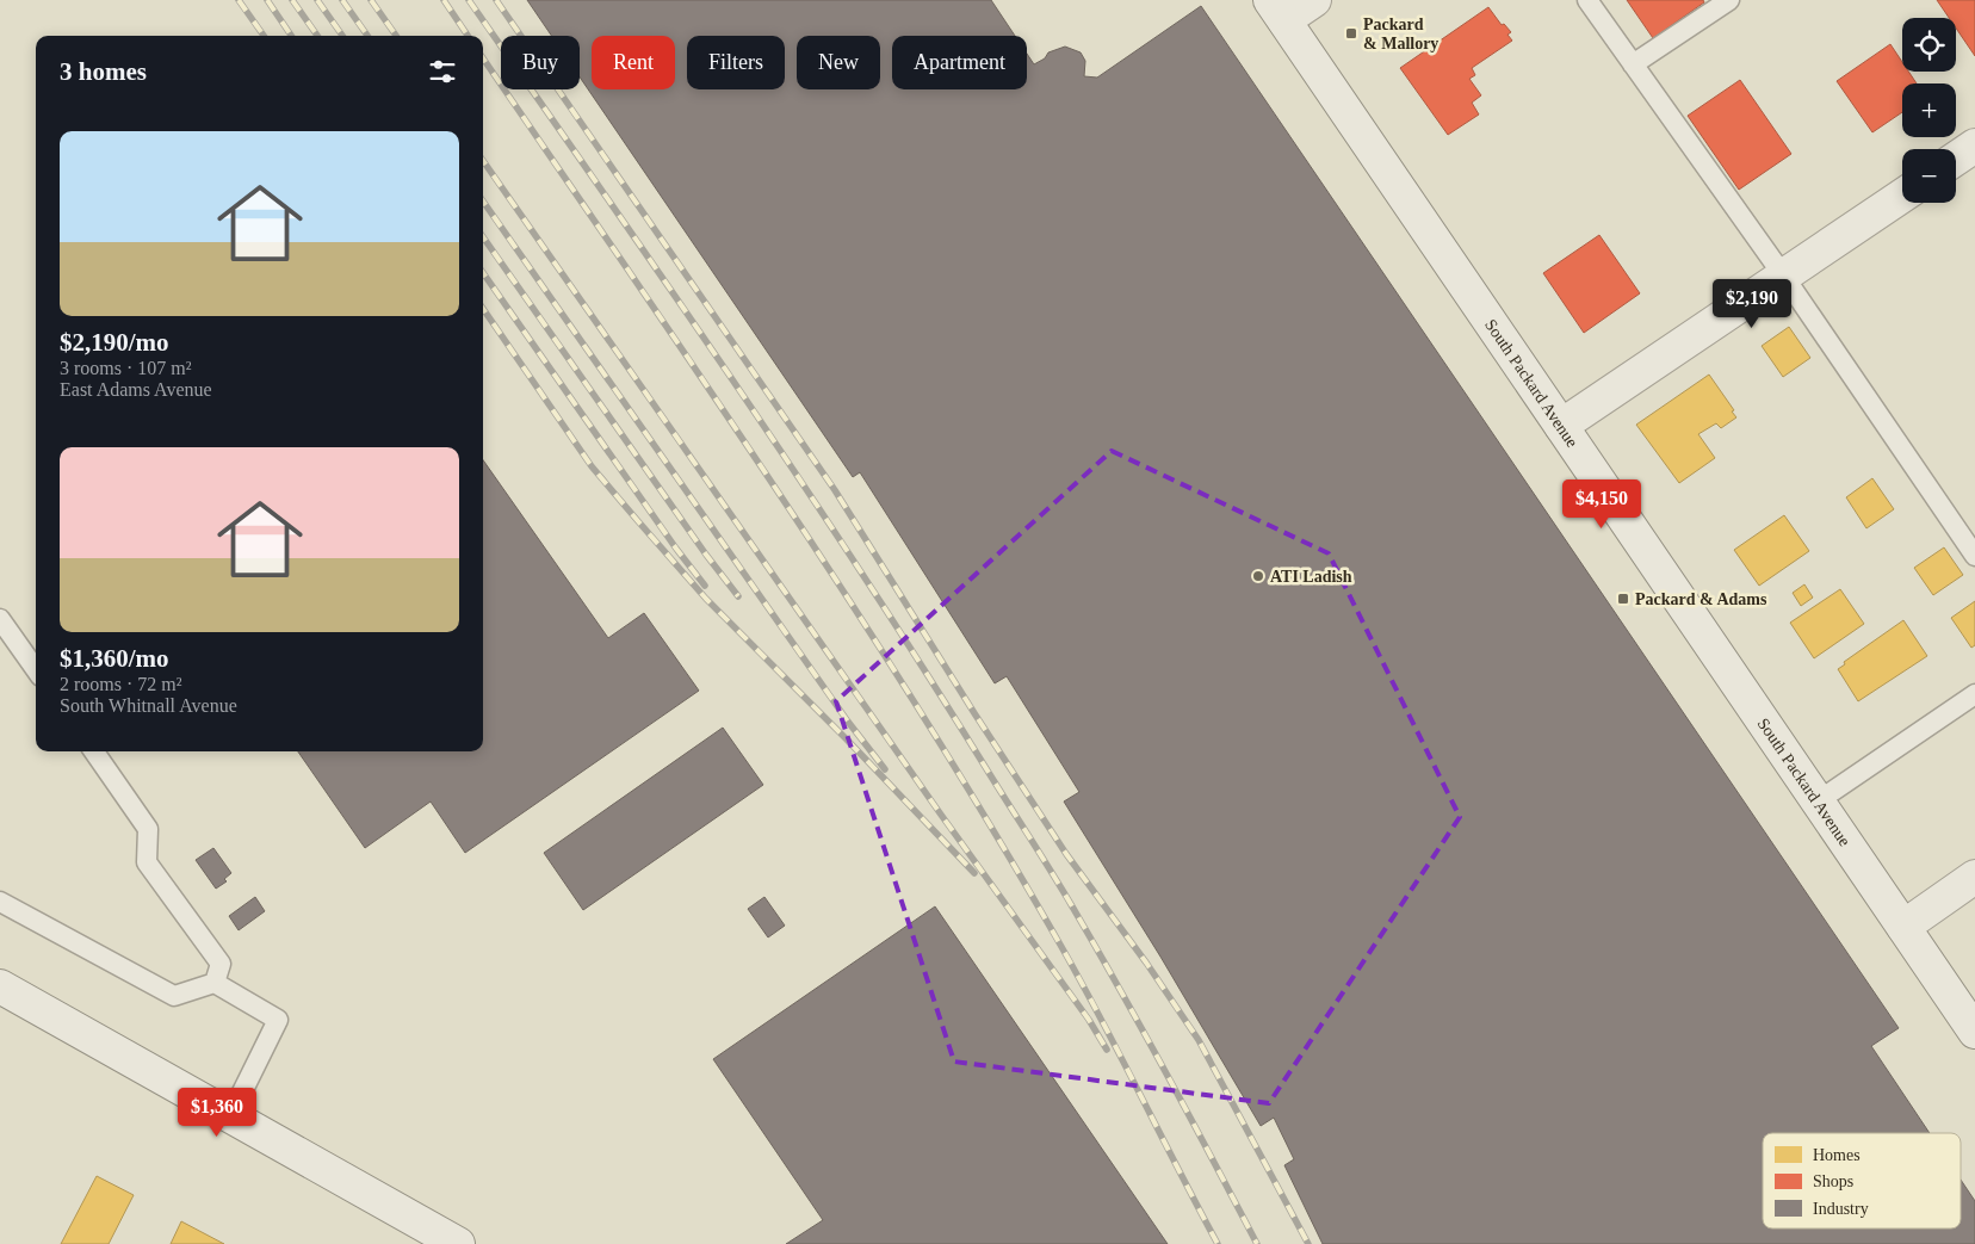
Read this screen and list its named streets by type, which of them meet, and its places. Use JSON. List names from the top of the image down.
{
  "streets": {
    "street": ["South Packard Avenue"]
  },
  "places": {
    "transit": ["Packard & Mallory", "Packard & Adams"],
    "other": ["ATI Ladish"]
  },
  "legend": ["Homes", "Shops", "Industry"],
  "page": {
    "map_buttons": ["+", "−"],
    "chip": [
      "Buy",
      "Rent",
      "Filters",
      "New",
      "Apartment"
    ],
    "heading": "3 homes",
    "list": [
      {
        "name": "$2,190/mo",
        "note": "3 rooms · 107 m² · East Adams Avenue"
      },
      {
        "name": "$1,360/mo",
        "note": "2 rooms · 72 m² · South Whitnall Avenue"
      }
    ],
    "price": ["$2,190", "$4,150", "$1,360"]
  }
}
